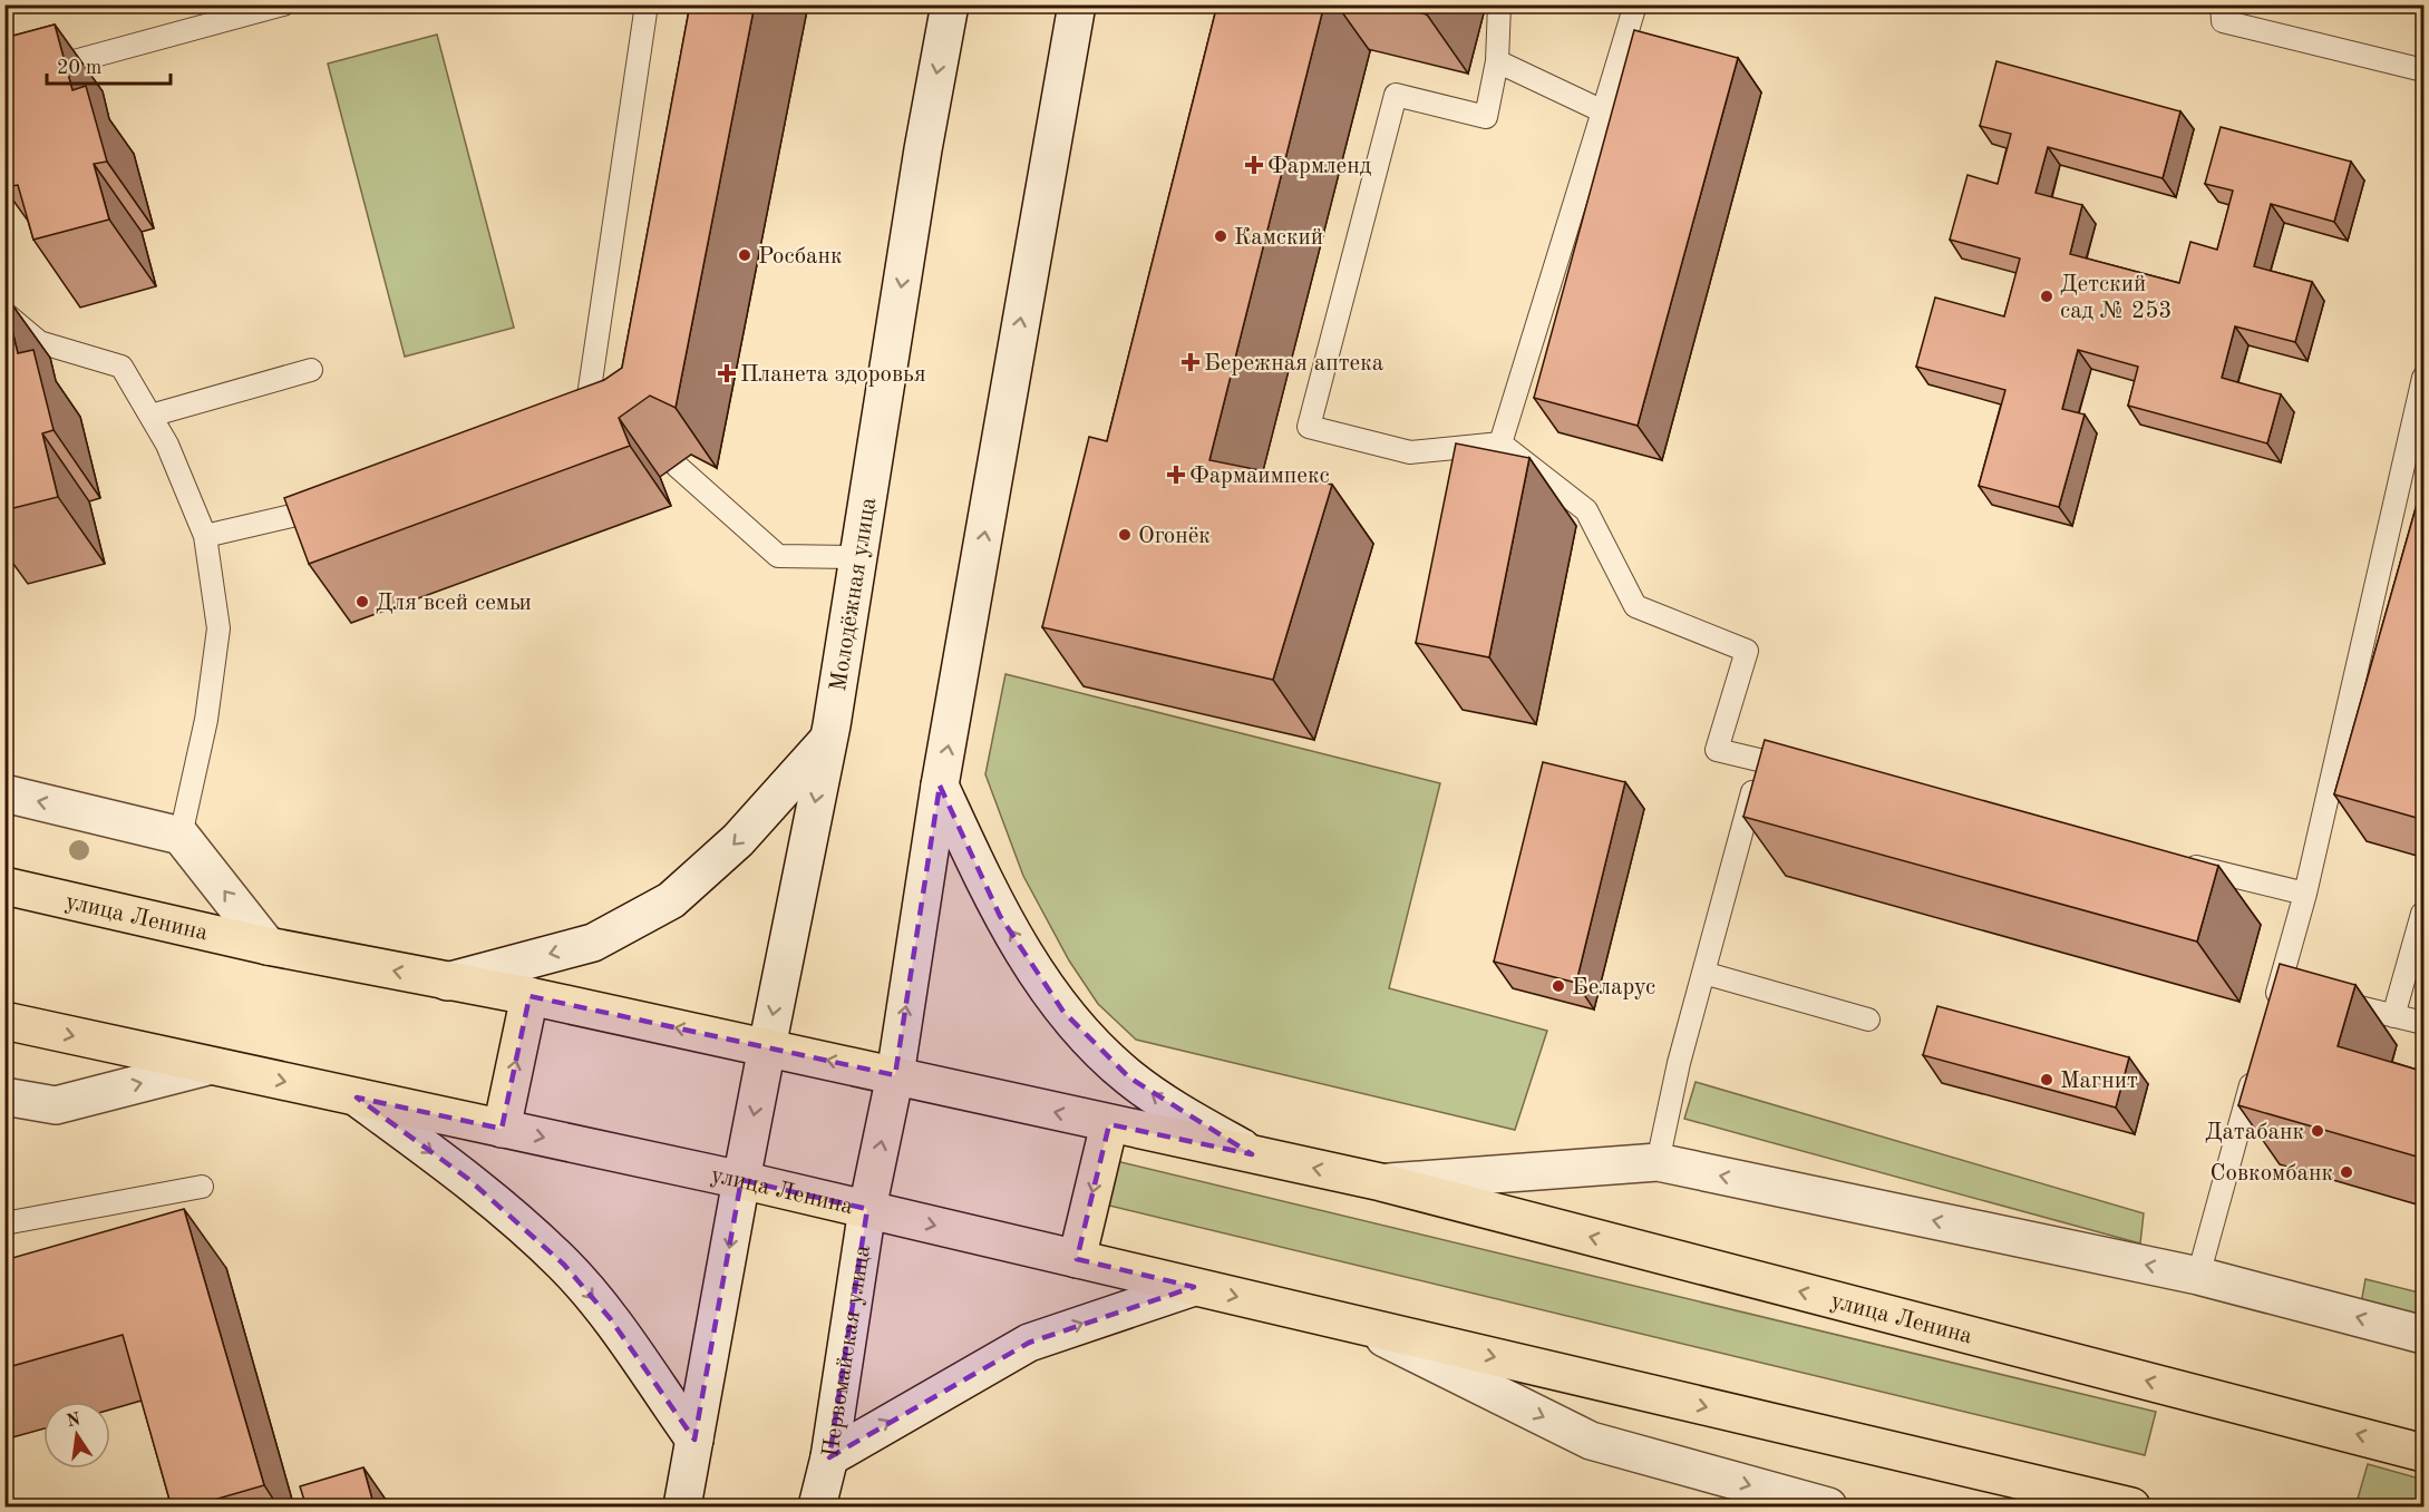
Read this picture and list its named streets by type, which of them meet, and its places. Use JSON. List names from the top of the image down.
{
  "streets": {
    "main road": ["Молодёжная улица", "улица Ленина", "Первомайская улица"]
  },
  "crossings": [
    ["Молодёжная улица", "улица Ленина"],
    ["улица Ленина", "Первомайская улица"]
  ],
  "places": {
    "health": [
      "Фармленд",
      "Бережная аптека",
      "Планета здоровья",
      "Фармаимпекс"
    ],
    "other": [
      "Камский",
      "Росбанк",
      "Детский сад № 253",
      "Огонёк",
      "Для всей семьи",
      "Беларус",
      "Магнит",
      "Датабанк",
      "Совкомбанк"
    ]
  },
  "scale_bar": "20 m",
  "north": "top"
}
